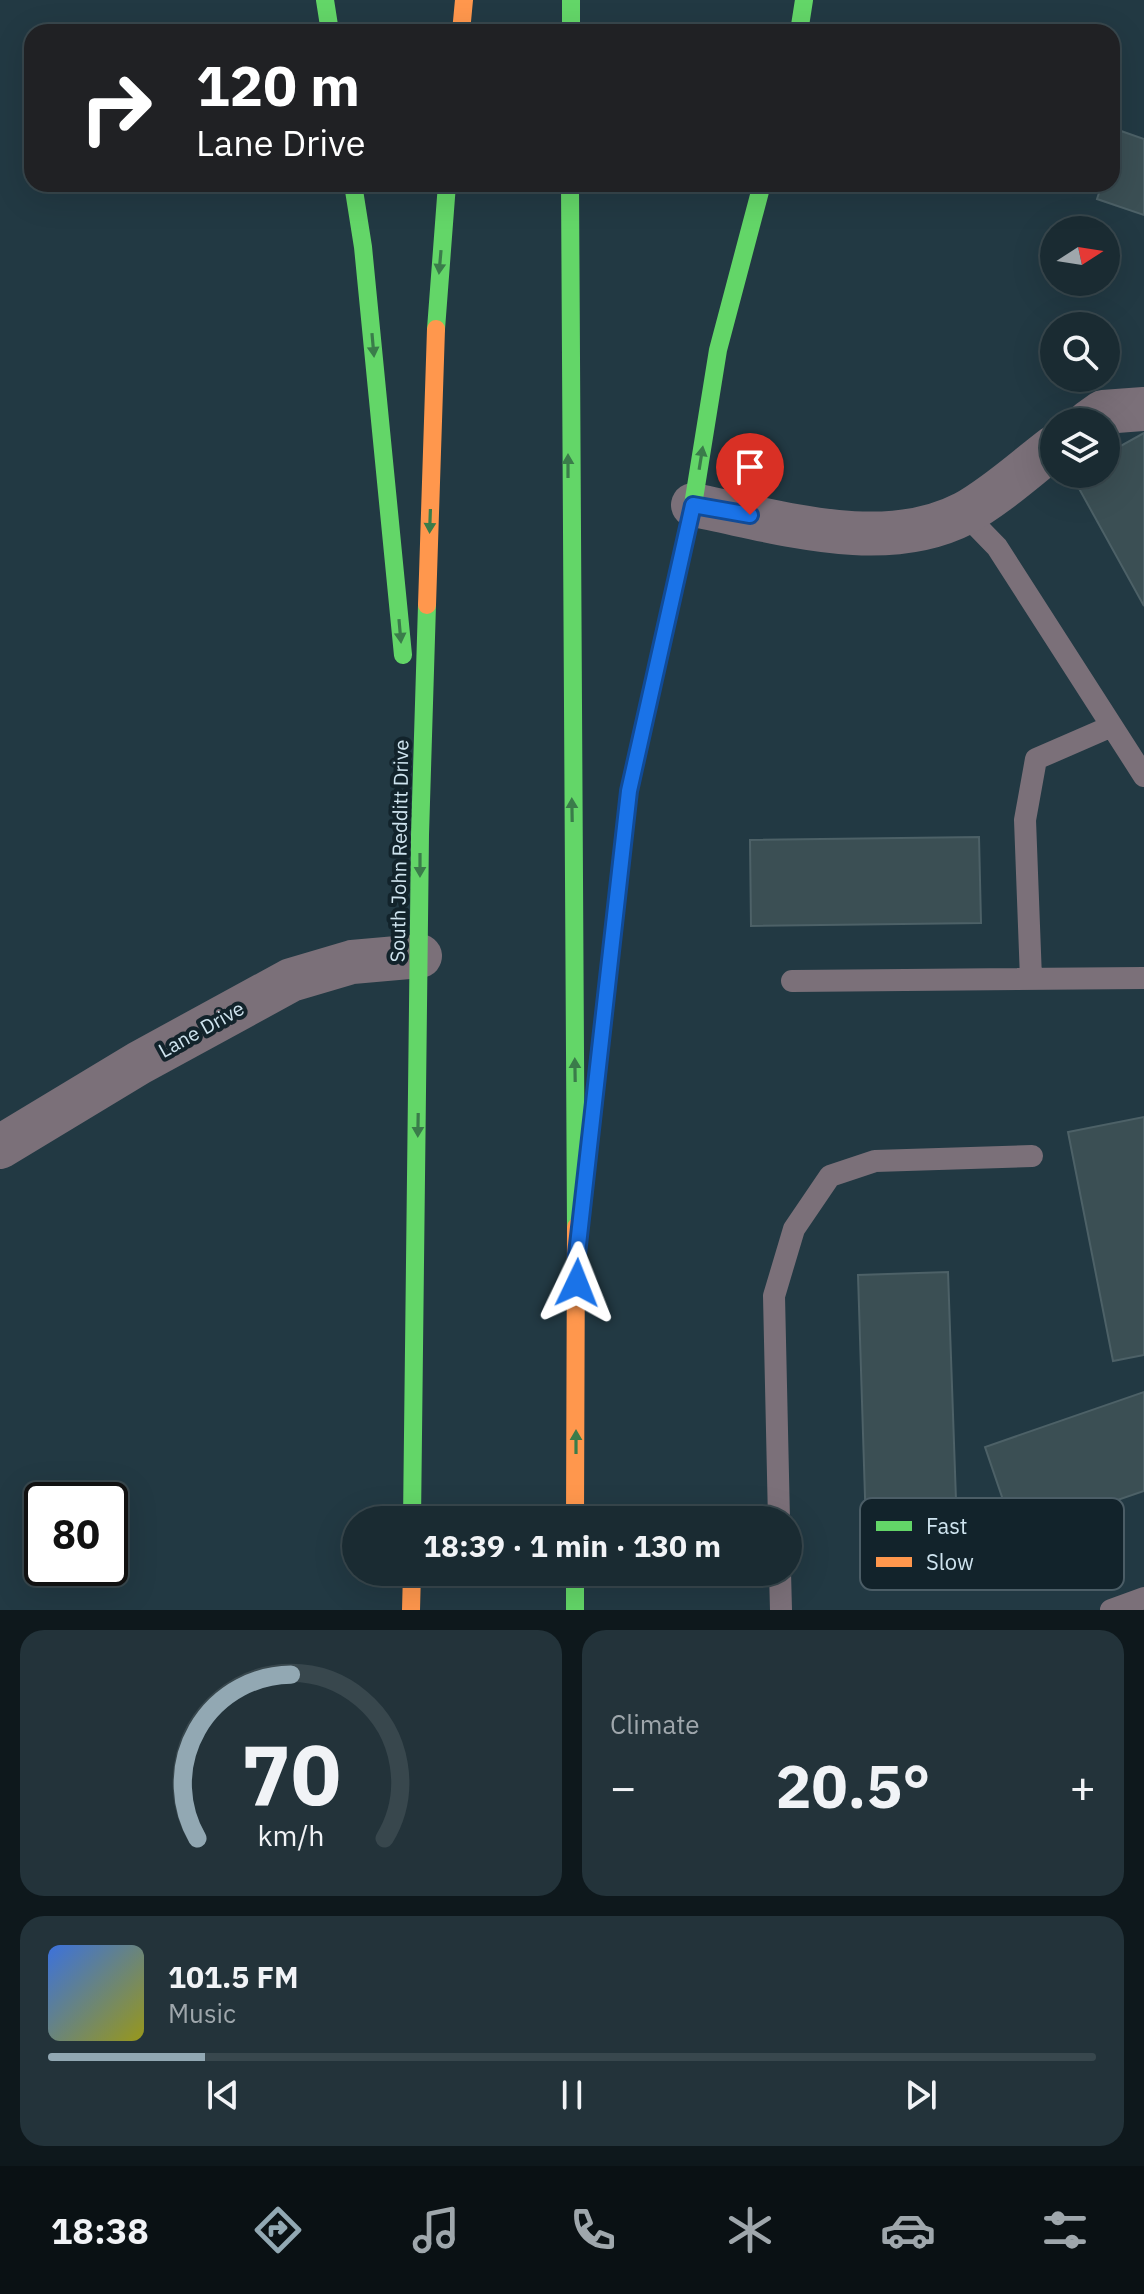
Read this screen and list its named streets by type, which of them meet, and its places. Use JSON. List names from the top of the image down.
{
  "streets": {
    "highway": ["South John Redditt Drive"],
    "street": ["Lane Drive"]
  },
  "crossings": [
    ["South John Redditt Drive", "Lane Drive"]
  ],
  "legend": ["Fast", "Slow"],
  "north": "right",
  "page": {
    "turn": ["120 m", "Lane Drive"],
    "limit": "80",
    "trip": "18:39 · 1 min · 130 m",
    "tile": "Climate",
    "heat": ["−", "20.5°", "+"],
    "song": ["101.5 FM", "Music"],
    "tabs": "18:38",
    "gauge": ["70", "km/h"]
  }
}
